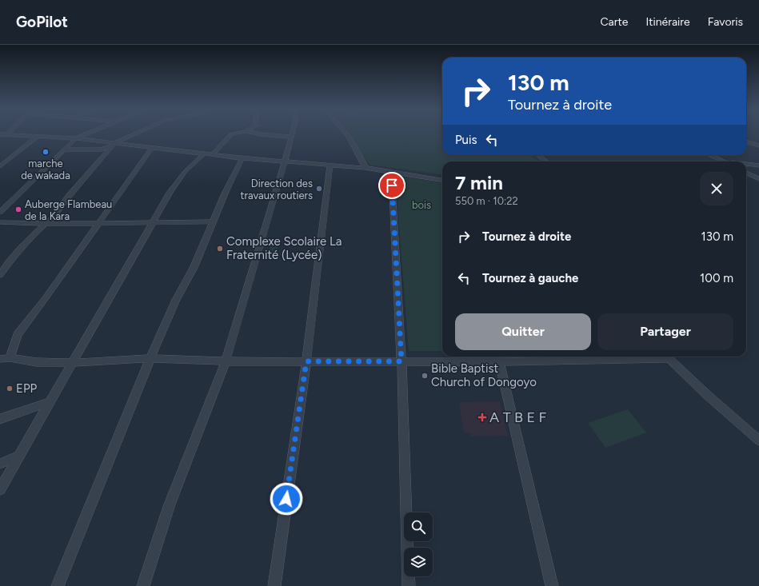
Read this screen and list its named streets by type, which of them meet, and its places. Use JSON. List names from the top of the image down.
{
  "parks": ["bois"],
  "places": {
    "other": [
      "marche de wakada",
      "Direction des travaux routiers",
      "Auberge Flambeau de la Kara",
      "Complexe Scolaire La Fraternité (Lycée)",
      "Bible Baptist Church of Dongoyo",
      "EPP"
    ],
    "health": ["A T B E F"]
  },
  "page": {
    "header": "GoPilot",
    "nav": ["Carte", "Itinéraire", "Favoris"],
    "turn": ["130 m", "Tournez à droite"],
    "then": "Puis",
    "heading": ["7 min", "550 m · 10:22"],
    "list": [
      {
        "name": "Tournez à droite",
        "value": "130 m"
      },
      {
        "name": "Tournez à gauche",
        "value": "100 m"
      }
    ],
    "buttons": ["Quitter", "Partager"]
  }
}
